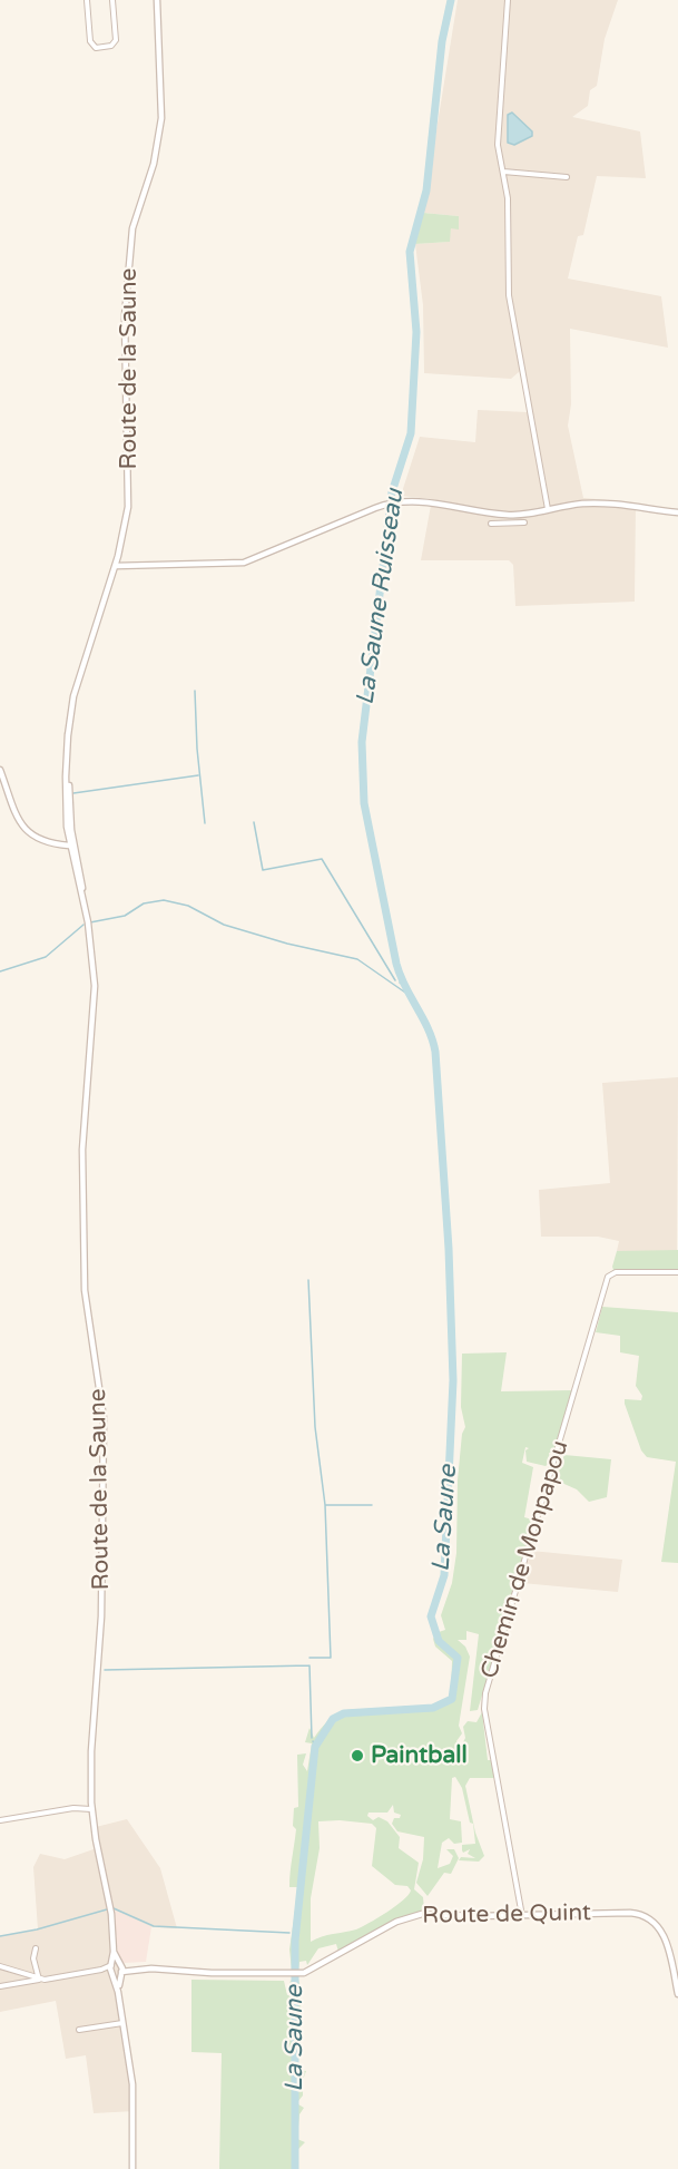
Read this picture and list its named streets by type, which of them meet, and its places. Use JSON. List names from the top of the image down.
{
  "streets": {
    "street": ["Route de la Saune", "Chemin de Monpapou", "Route de Quint"]
  },
  "crossings": [
    ["Route de la Saune", "Route de Quint"],
    ["Chemin de Monpapou", "Route de Quint"]
  ],
  "water": ["La Saune Ruisseau", "La Saune"],
  "places": ["Paintball"]
}
